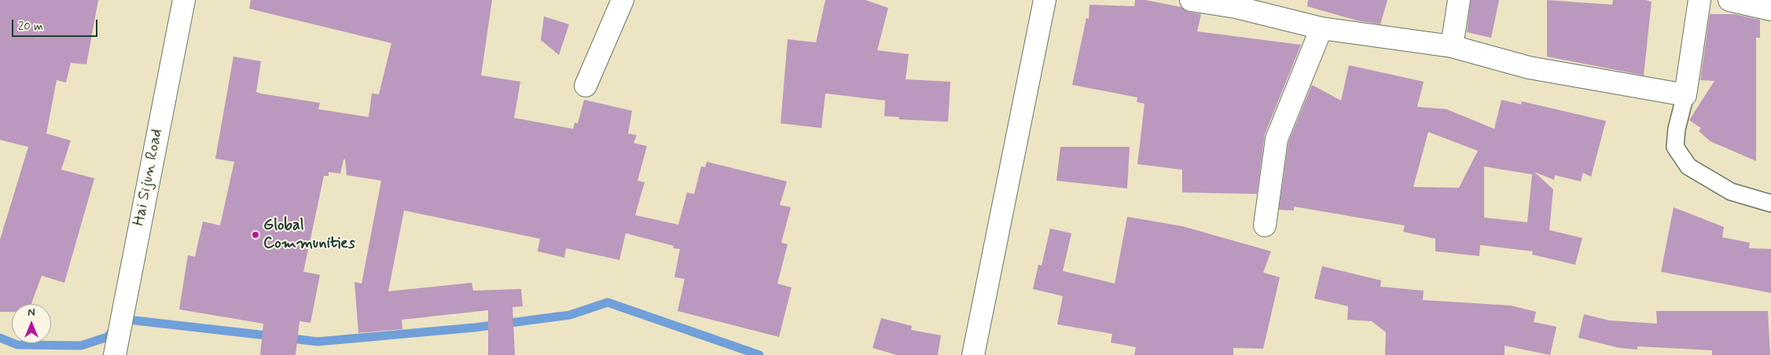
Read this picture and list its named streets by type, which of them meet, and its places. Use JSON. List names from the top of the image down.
{
  "streets": {
    "street": ["Hai Sijun Road"]
  },
  "places": ["Global Communities"],
  "scale_bar": "20 m",
  "north": "top"
}
